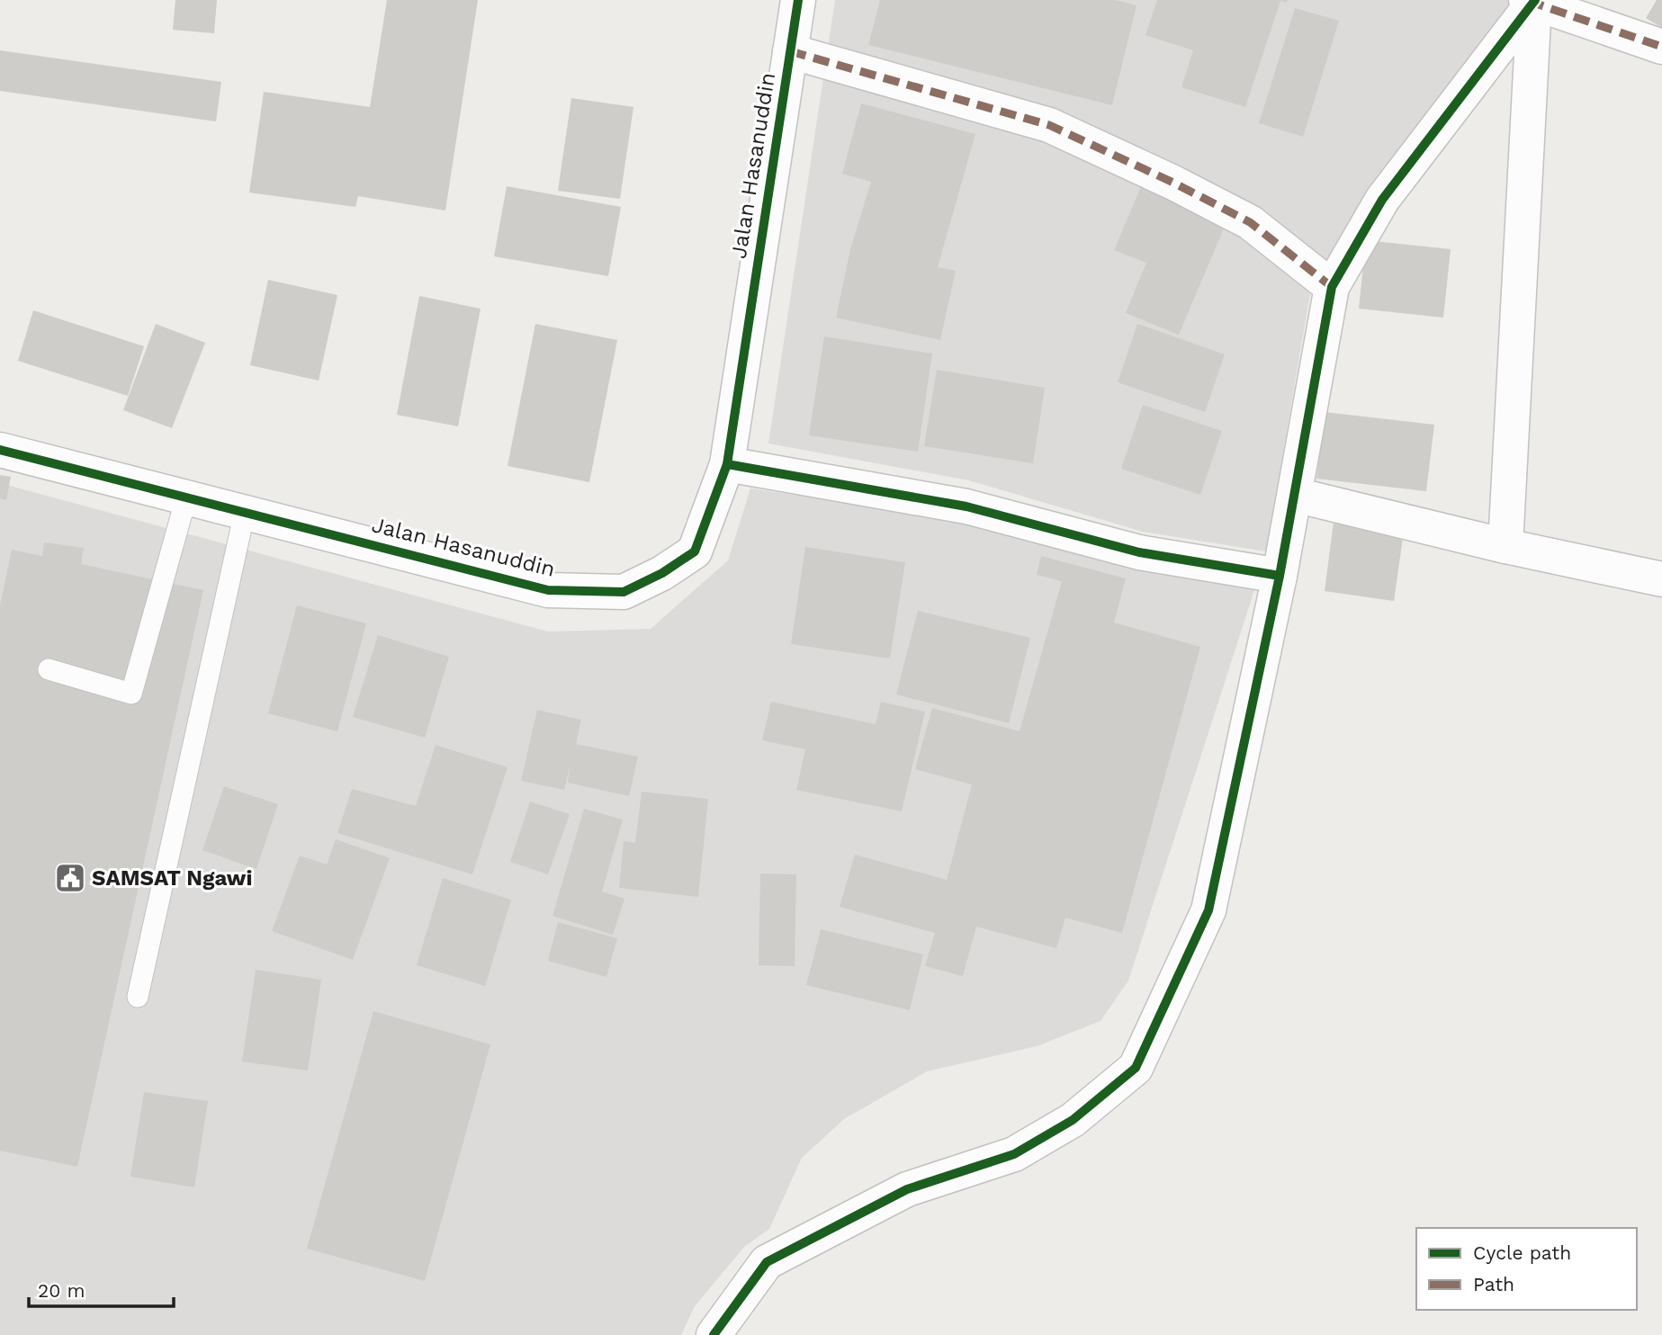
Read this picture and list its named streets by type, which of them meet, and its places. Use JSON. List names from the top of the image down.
{
  "streets": {
    "street": ["Jalan Hasanuddin"]
  },
  "places": {
    "public building": ["SAMSAT Ngawi"]
  },
  "legend": ["Cycle path", "Path"],
  "scale_bar": "20 m"
}
